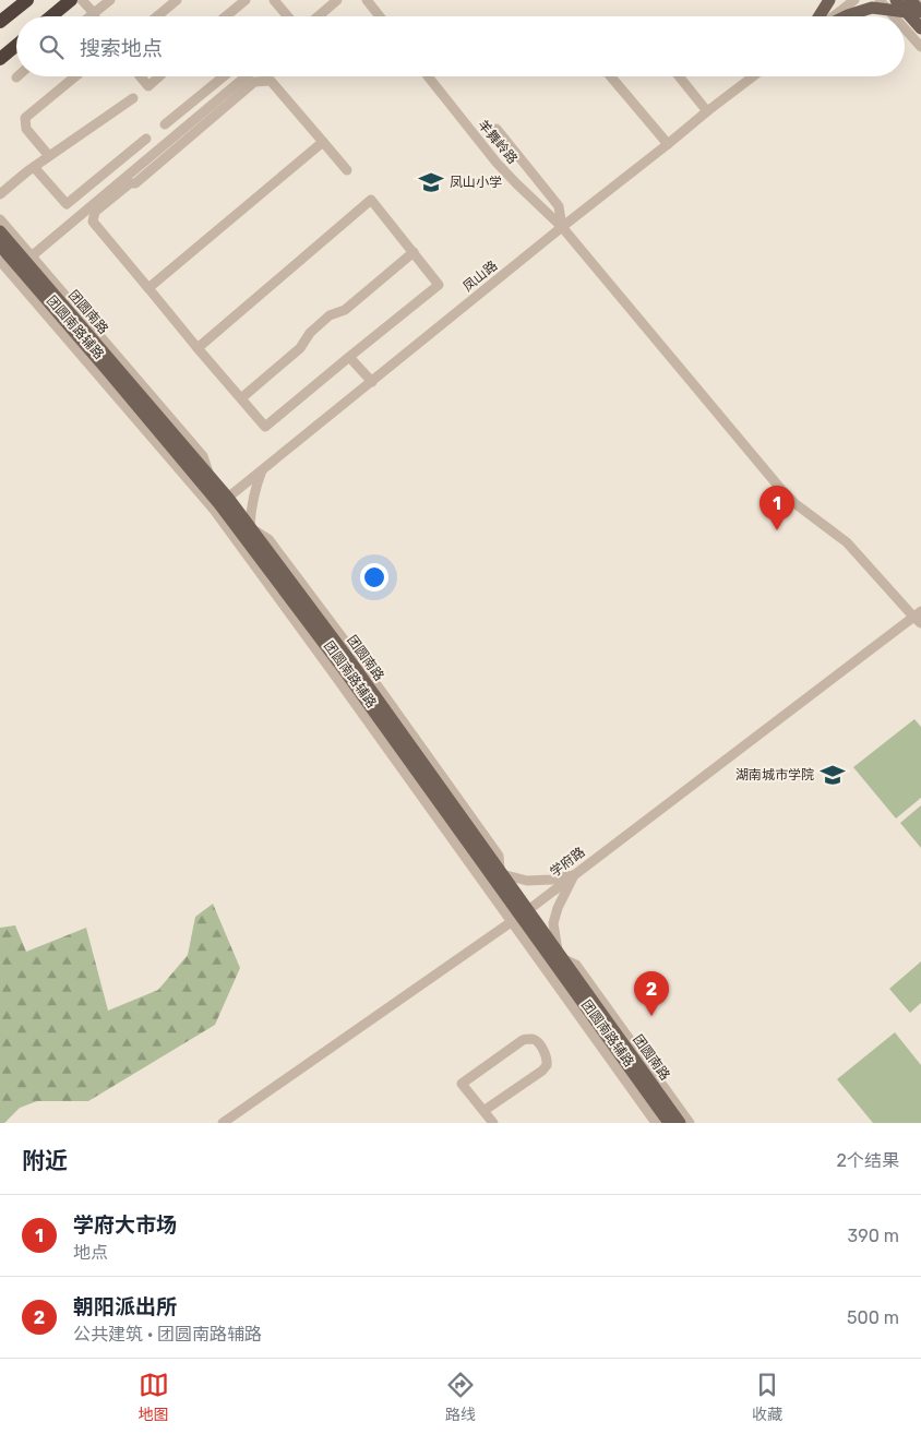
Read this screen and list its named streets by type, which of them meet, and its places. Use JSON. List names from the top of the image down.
{
  "streets": {
    "main road": ["团圆南路"],
    "street": [
      "羊舞岭路",
      "凤山路",
      "团圆南路辅路",
      "学府路"
    ]
  },
  "crossings": [
    ["羊舞岭路", "凤山路"],
    ["凤山路", "团圆南路"],
    ["凤山路", "团圆南路辅路"],
    ["团圆南路", "团圆南路辅路"],
    ["团圆南路", "学府路"],
    ["团圆南路辅路", "学府路"]
  ],
  "places": {
    "school or university": ["凤山小学", "湖南城市学院"]
  },
  "page": {
    "search": "搜索地点",
    "pins": ["1", "2"],
    "heading": ["附近", "2个结果"],
    "list": [
      {
        "mark": "1",
        "name": "学府大市场",
        "note": "地点",
        "value": "390 m"
      },
      {
        "mark": "2",
        "name": "朝阳派出所",
        "note": "公共建筑 · 团圆南路辅路",
        "value": "500 m"
      }
    ],
    "nav": ["地图", "路线", "收藏"]
  }
}
